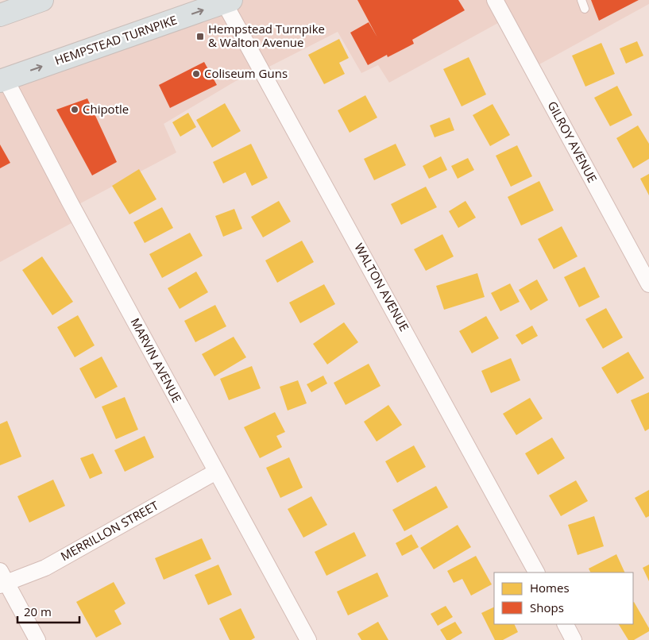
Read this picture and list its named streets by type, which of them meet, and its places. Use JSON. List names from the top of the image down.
{
  "streets": {
    "main road": ["HEMPSTEAD TURNPIKE"],
    "street": [
      "GILROY AVENUE",
      "WALTON AVENUE",
      "MARVIN AVENUE",
      "MERRILLON STREET"
    ]
  },
  "crossings": [
    ["HEMPSTEAD TURNPIKE", "WALTON AVENUE"],
    ["HEMPSTEAD TURNPIKE", "MARVIN AVENUE"],
    ["MARVIN AVENUE", "MERRILLON STREET"]
  ],
  "one_way": ["HEMPSTEAD TURNPIKE"],
  "places": {
    "transit": ["Hempstead Turnpike & Walton Avenue"],
    "other": ["Coliseum Guns", "Chipotle"]
  },
  "legend": ["Homes", "Shops"],
  "scale_bar": "20 m"
}
